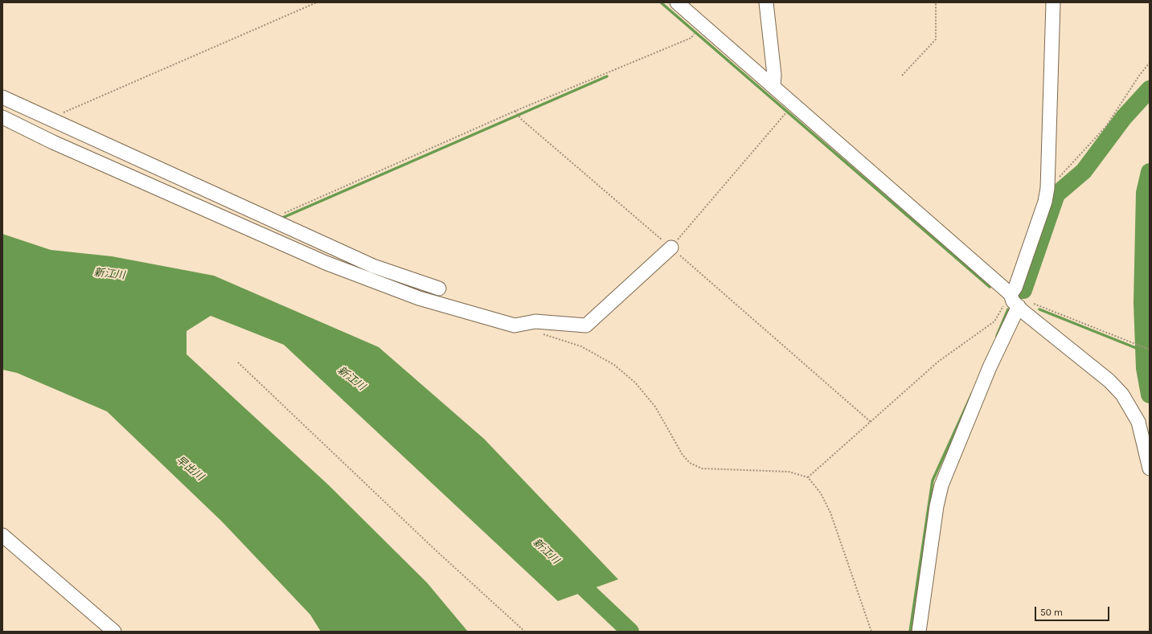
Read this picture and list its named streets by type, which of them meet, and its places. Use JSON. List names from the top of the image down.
{
  "water": ["新江川", "早出川"],
  "scale_bar": "50 m"
}
